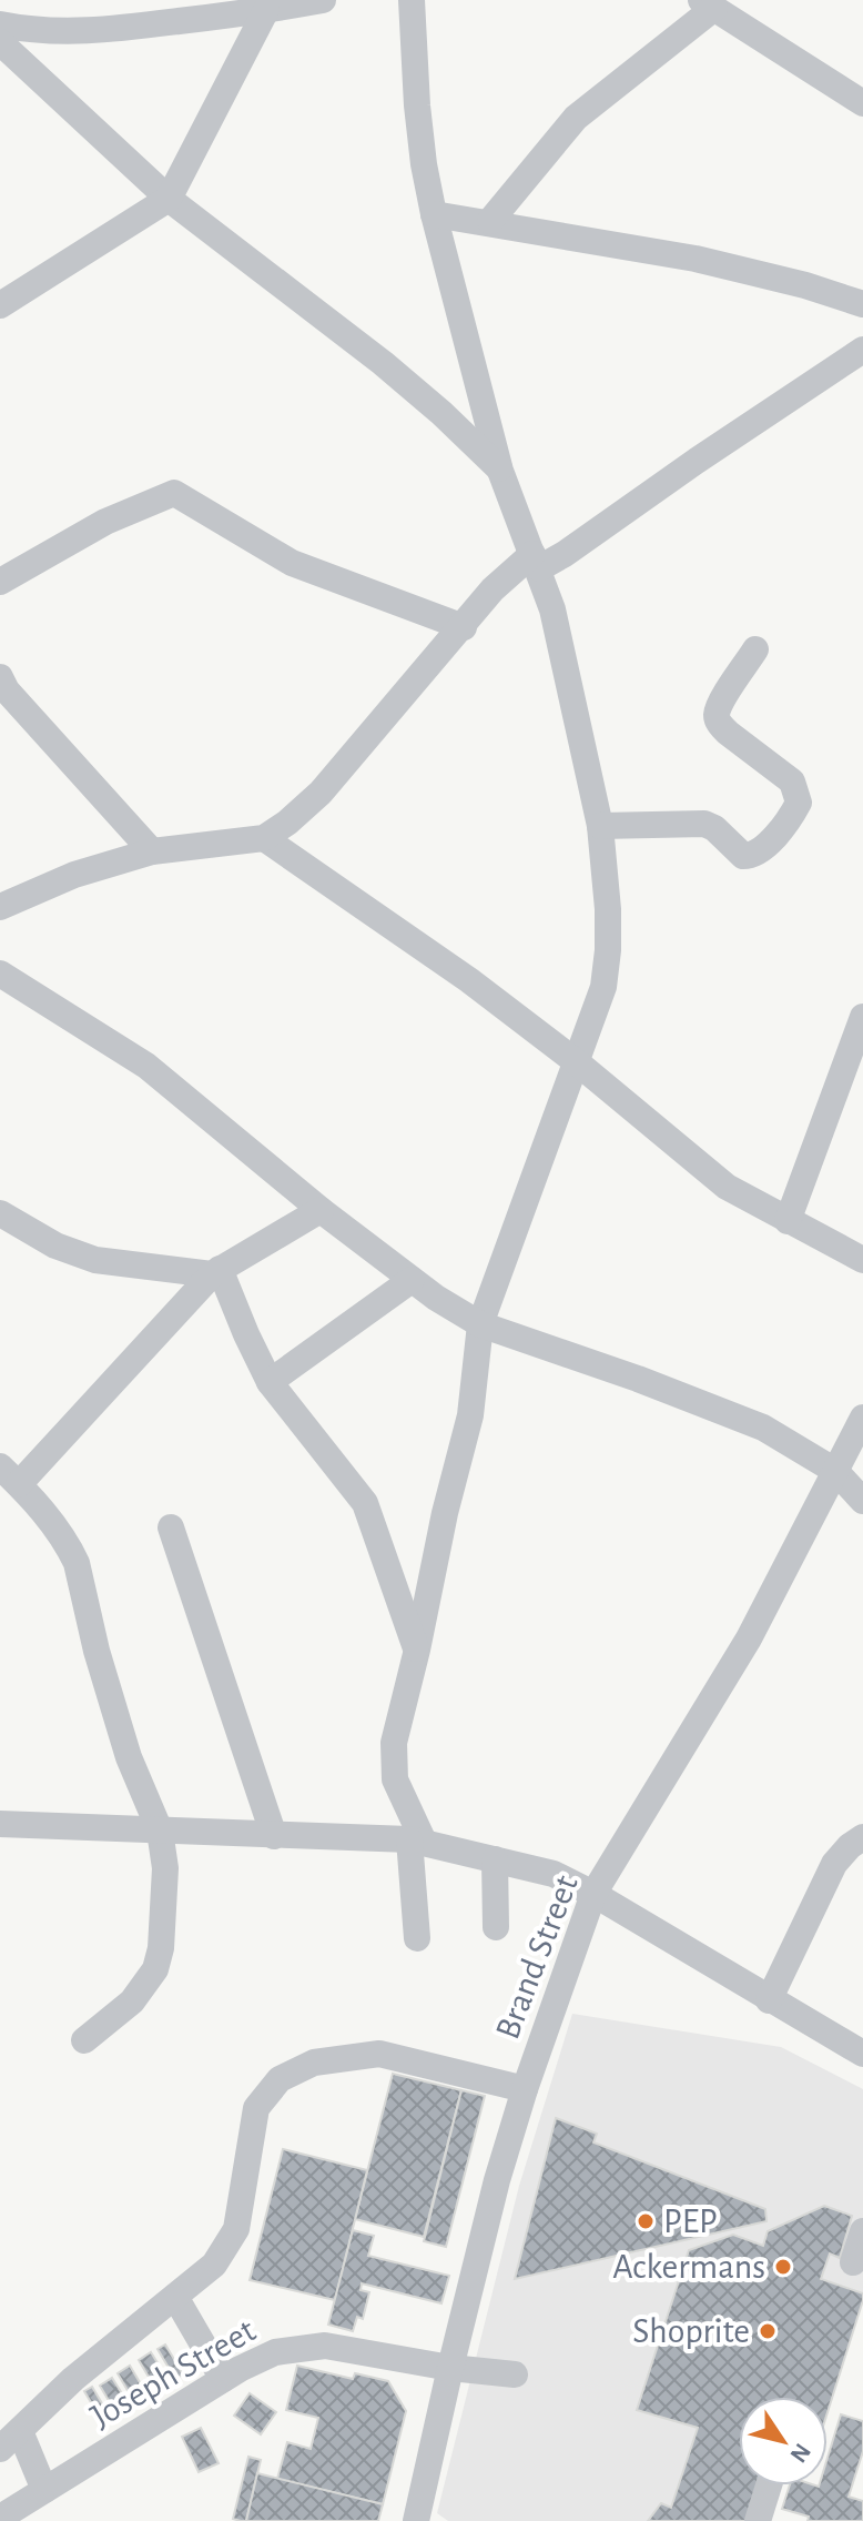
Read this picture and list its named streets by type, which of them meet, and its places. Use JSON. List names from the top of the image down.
{
  "streets": {
    "street": ["Brand Street", "Joseph Street"]
  },
  "crossings": [
    ["Brand Street", "Joseph Street"]
  ],
  "places": ["PEP", "Ackermans", "Shoprite"],
  "north": "bottom right"
}
